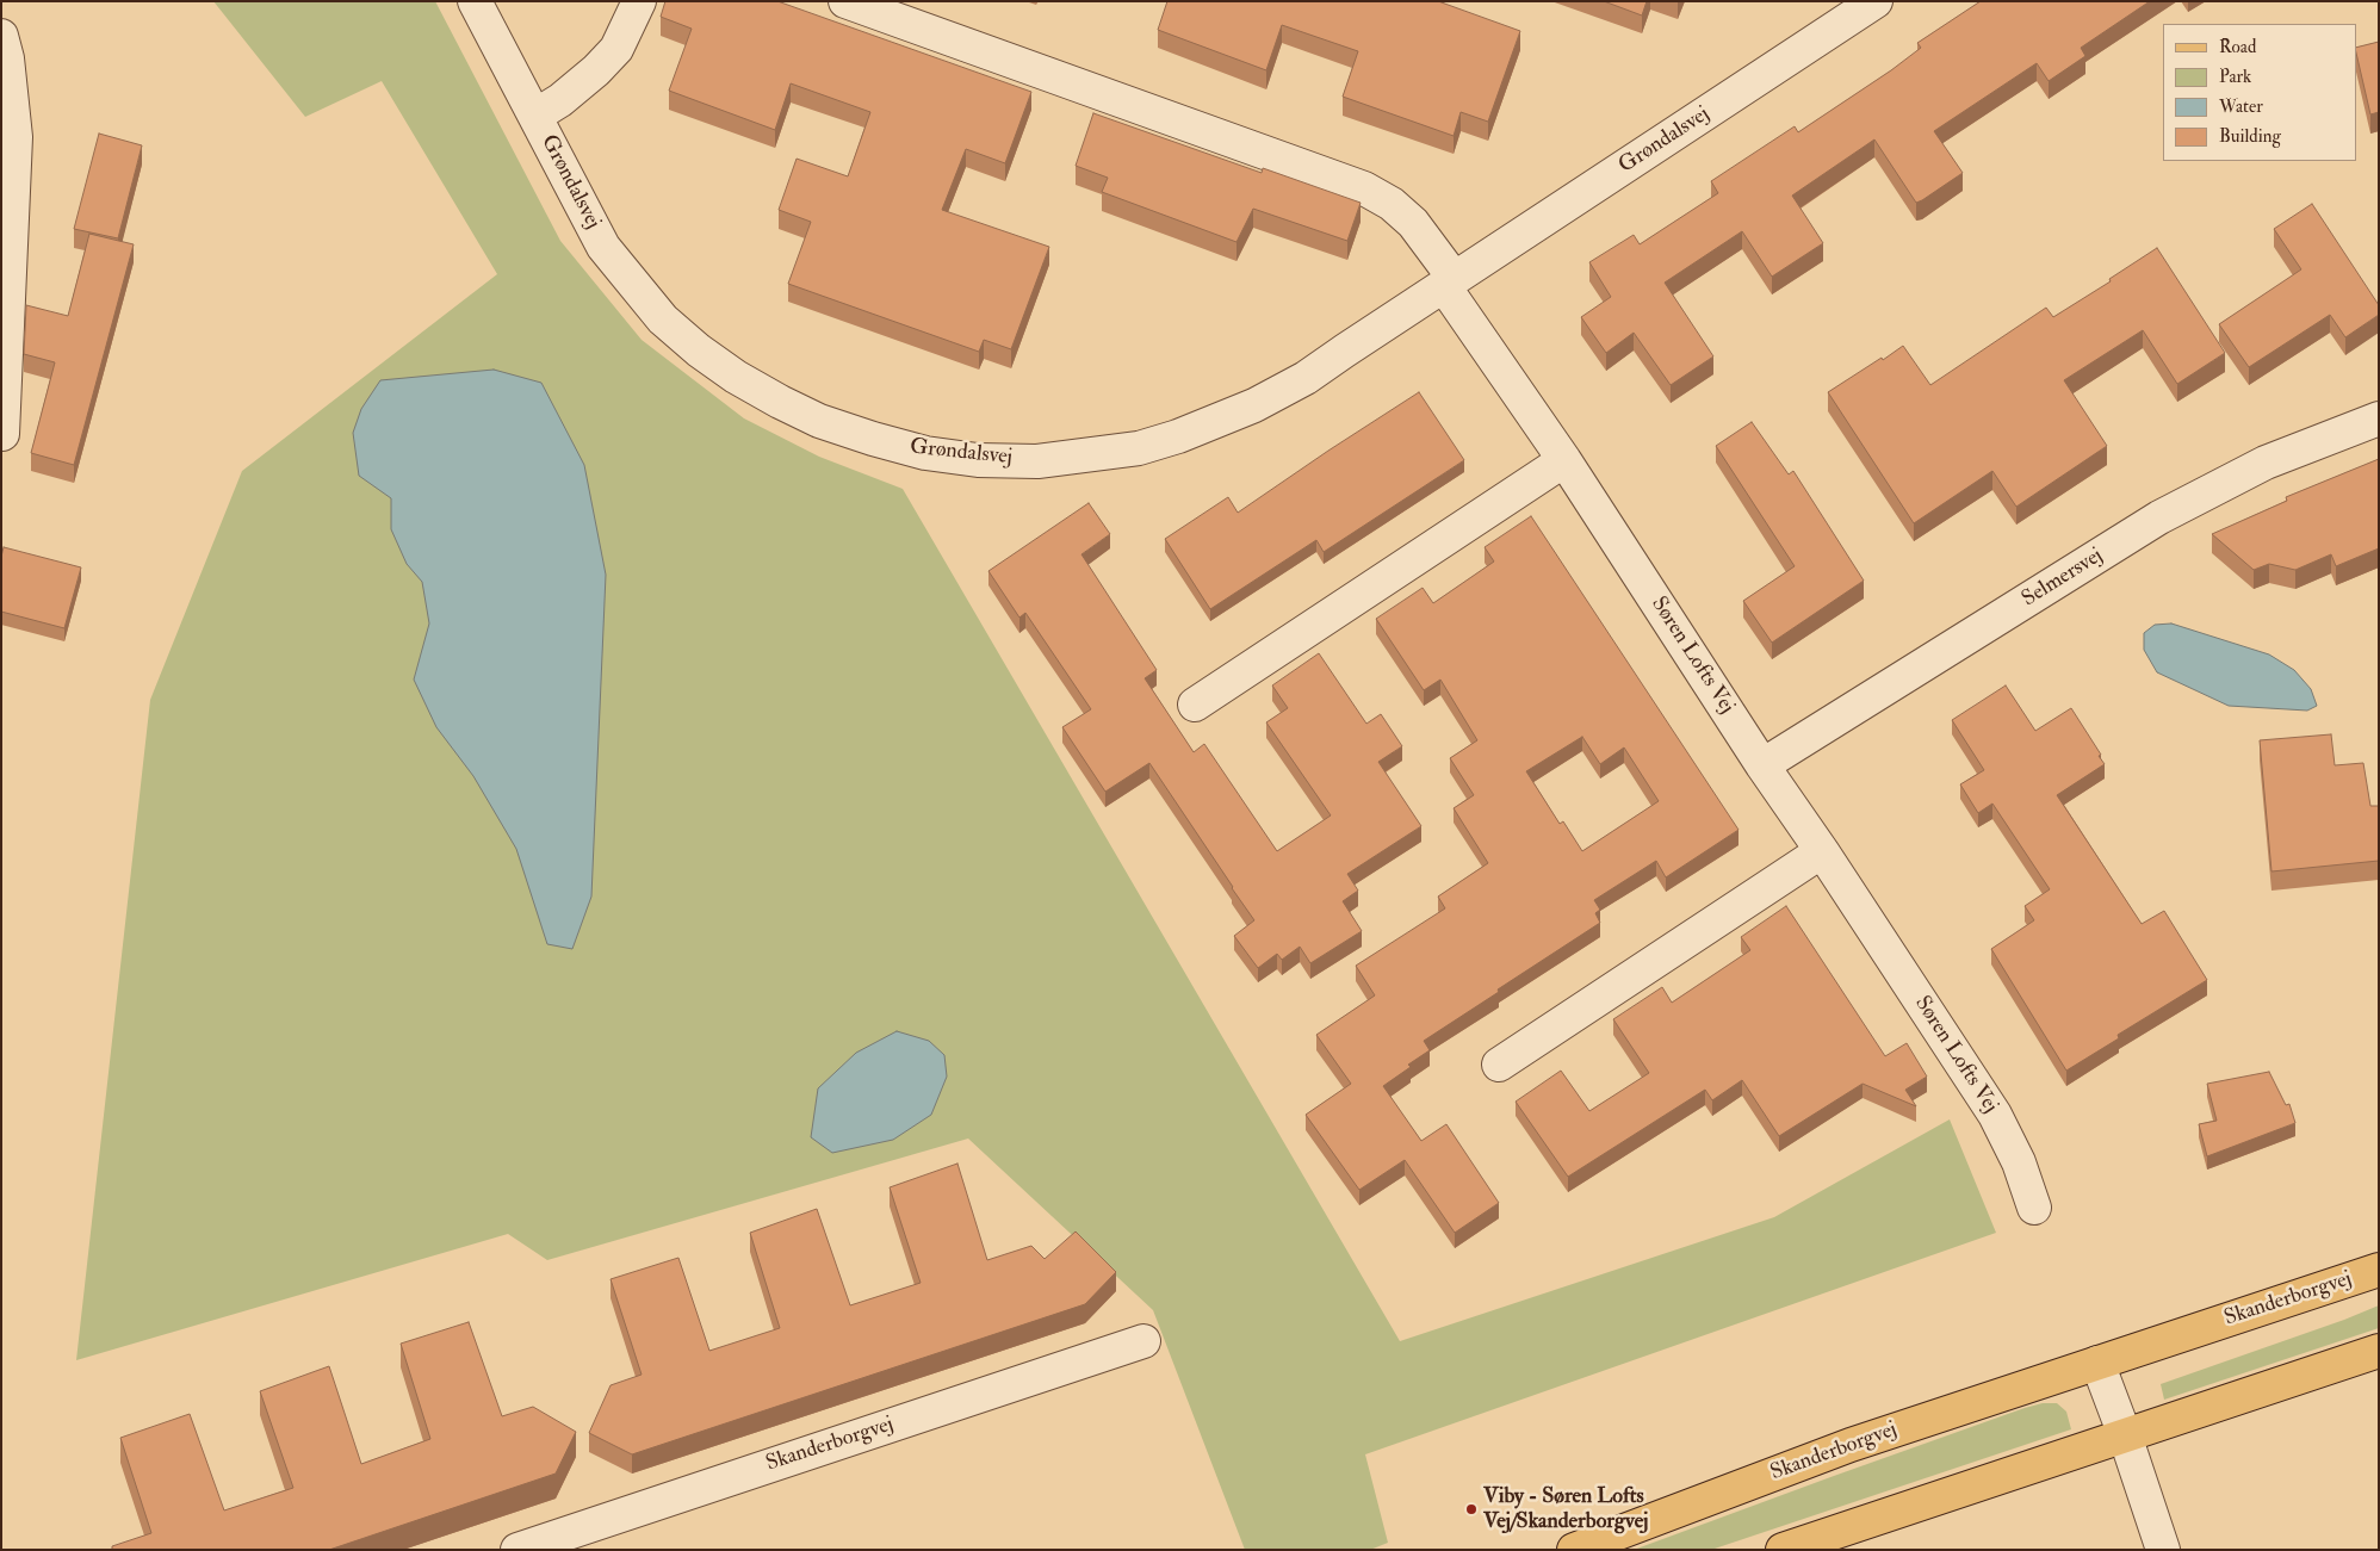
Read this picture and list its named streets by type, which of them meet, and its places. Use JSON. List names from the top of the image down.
{
  "streets": {
    "main road": ["Skanderborgvej"],
    "street": ["Grøndalsvej", "Selmersvej", "Søren Lofts Vej"]
  },
  "crossings": [
    ["Grøndalsvej", "Søren Lofts Vej"],
    ["Selmersvej", "Søren Lofts Vej"]
  ],
  "places": ["Viby - Søren Lofts Vej/Skanderborgvej"],
  "legend": [
    "Road",
    "Park",
    "Water",
    "Building"
  ]
}
